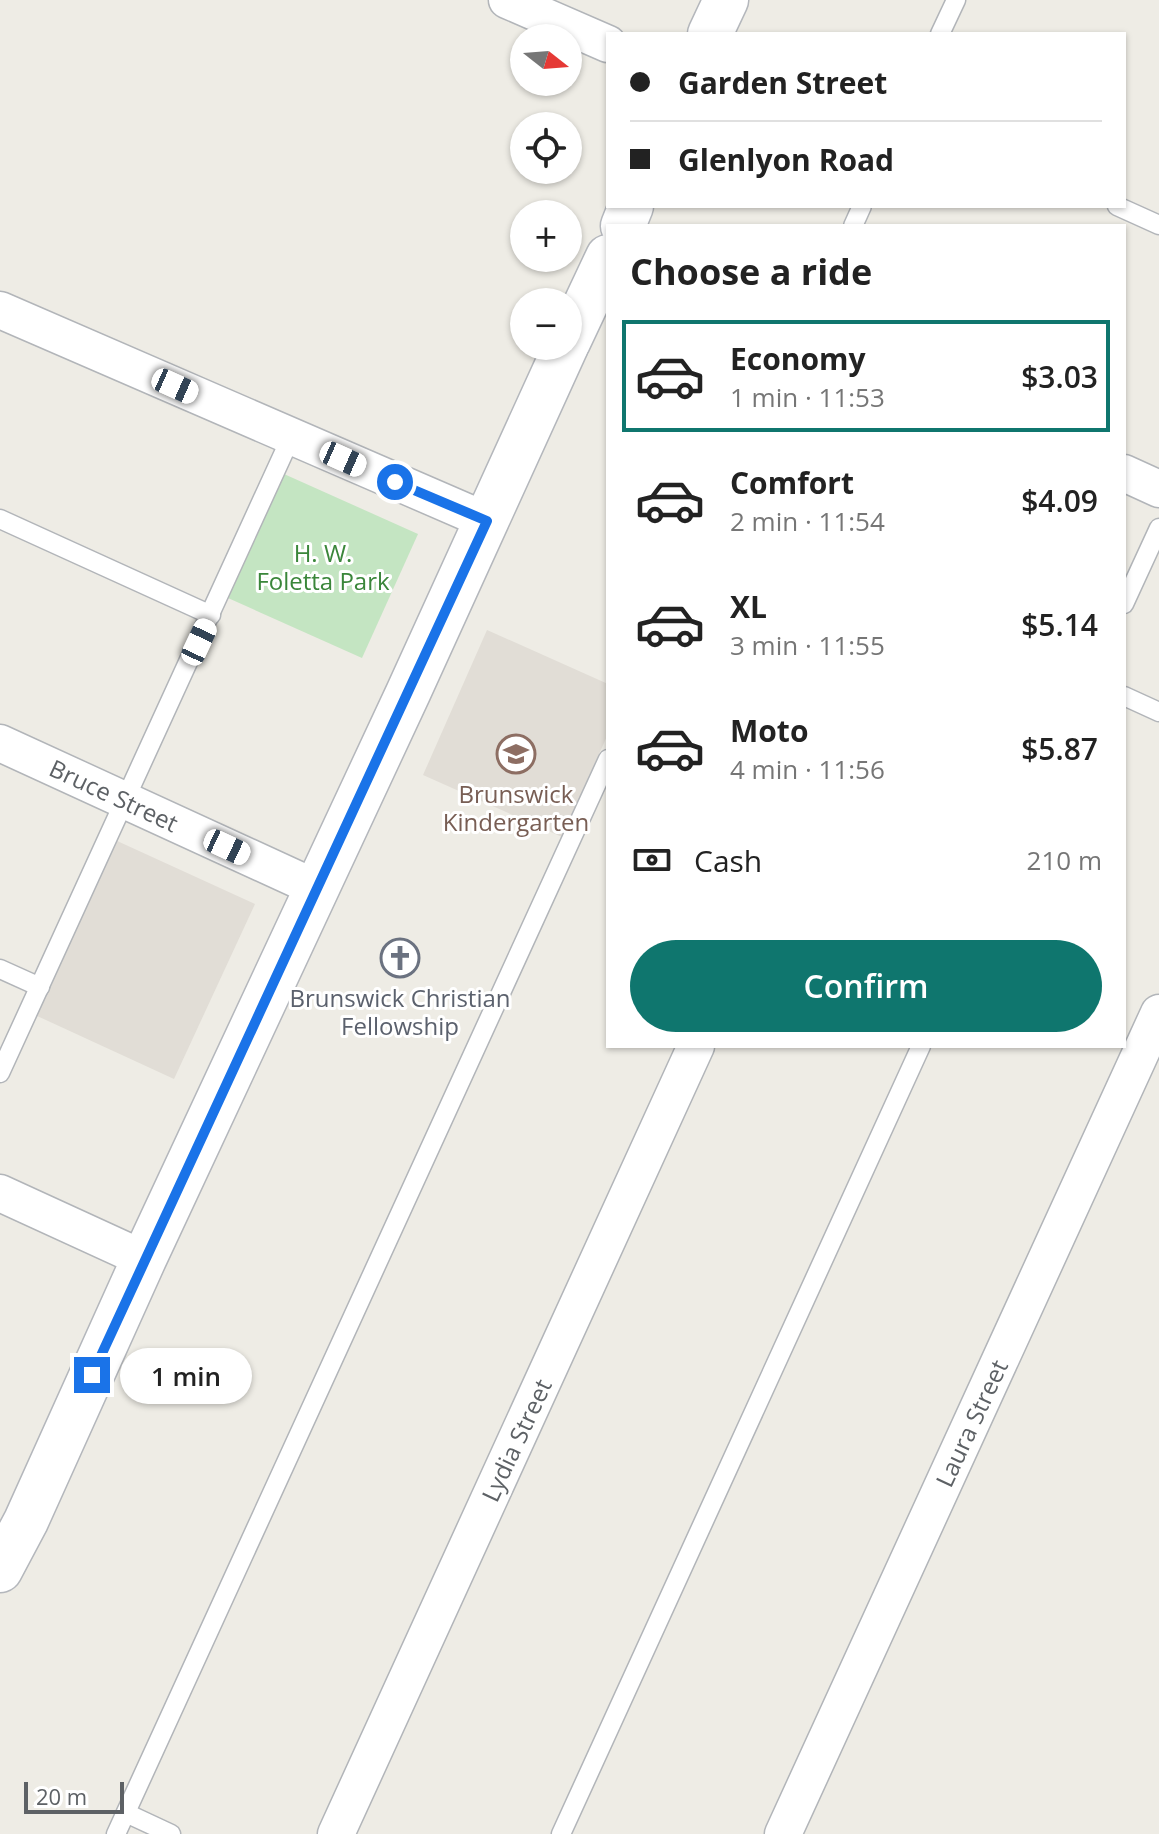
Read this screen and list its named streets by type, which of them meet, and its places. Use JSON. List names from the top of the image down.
{
  "streets": {
    "street": ["Bruce Street", "Laura Street", "Lydia Street"]
  },
  "parks": ["H. W. Foletta Park"],
  "places": {
    "school or university": ["Brunswick Kindergarten"],
    "church": ["Brunswick Christian Fellowship"]
  },
  "scale_bar": "20 m",
  "north": "right",
  "page": {
    "map_buttons": ["+", "−"],
    "banner": ["Garden Street", "Glenlyon Road"],
    "heading": "Choose a ride",
    "list": [
      {
        "name": "Economy",
        "note": "1 min · 11:53",
        "value": "$3.03"
      },
      {
        "name": "Comfort",
        "note": "2 min · 11:54",
        "value": "$4.09"
      },
      {
        "name": "XL",
        "note": "3 min · 11:55",
        "value": "$5.14"
      },
      {
        "name": "Moto",
        "note": "4 min · 11:56",
        "value": "$5.87"
      }
    ],
    "pay": ["Cash", "210 m"],
    "buttons": "Confirm",
    "bubble": "1 min",
    "scale": "20 m"
  }
}
